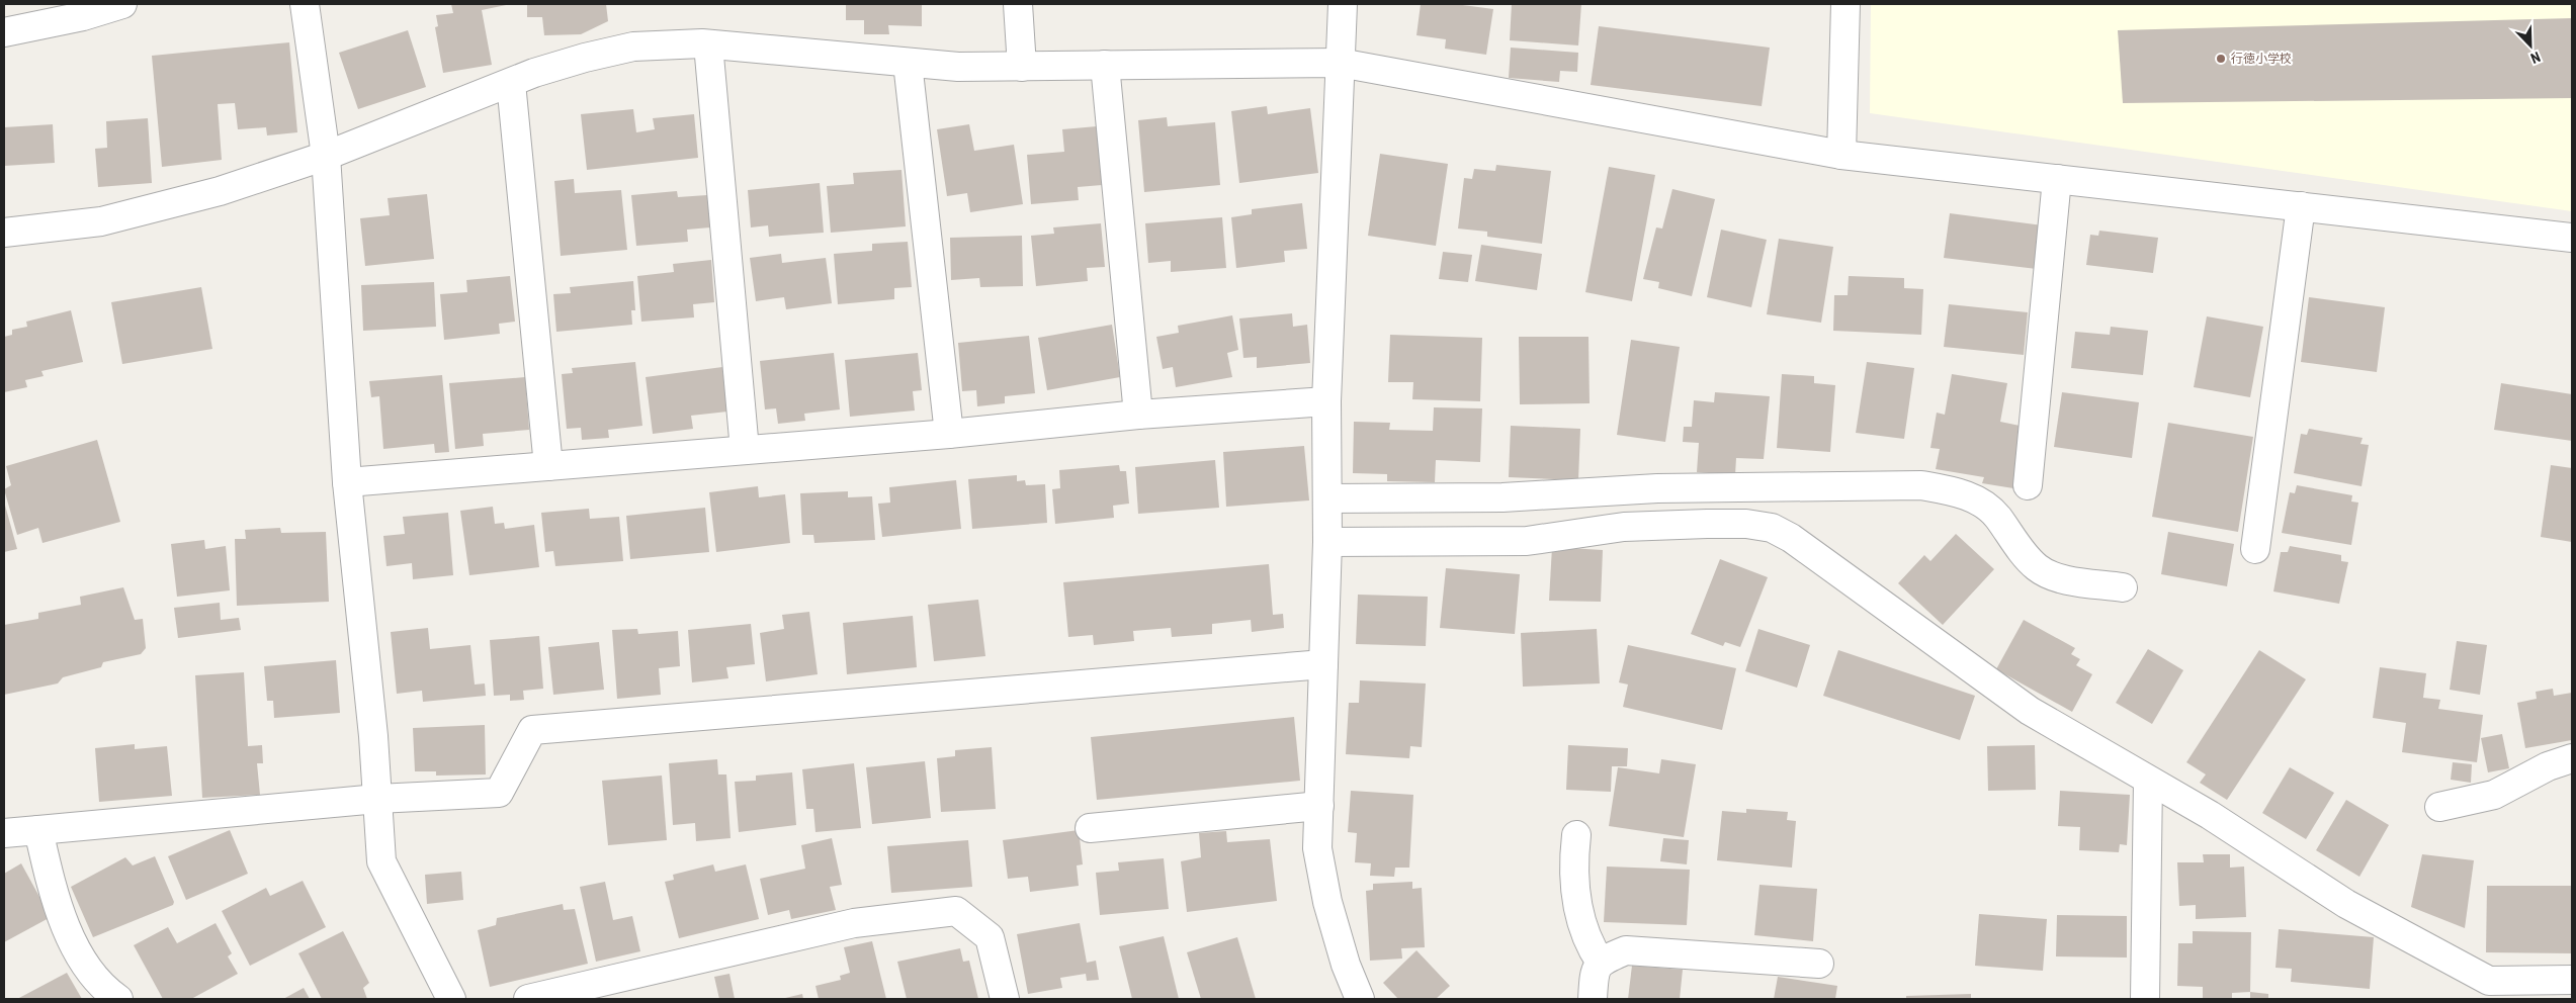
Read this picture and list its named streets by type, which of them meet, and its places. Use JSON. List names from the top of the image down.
{
  "places": ["行徳小学校"],
  "north": "bottom right"
}
